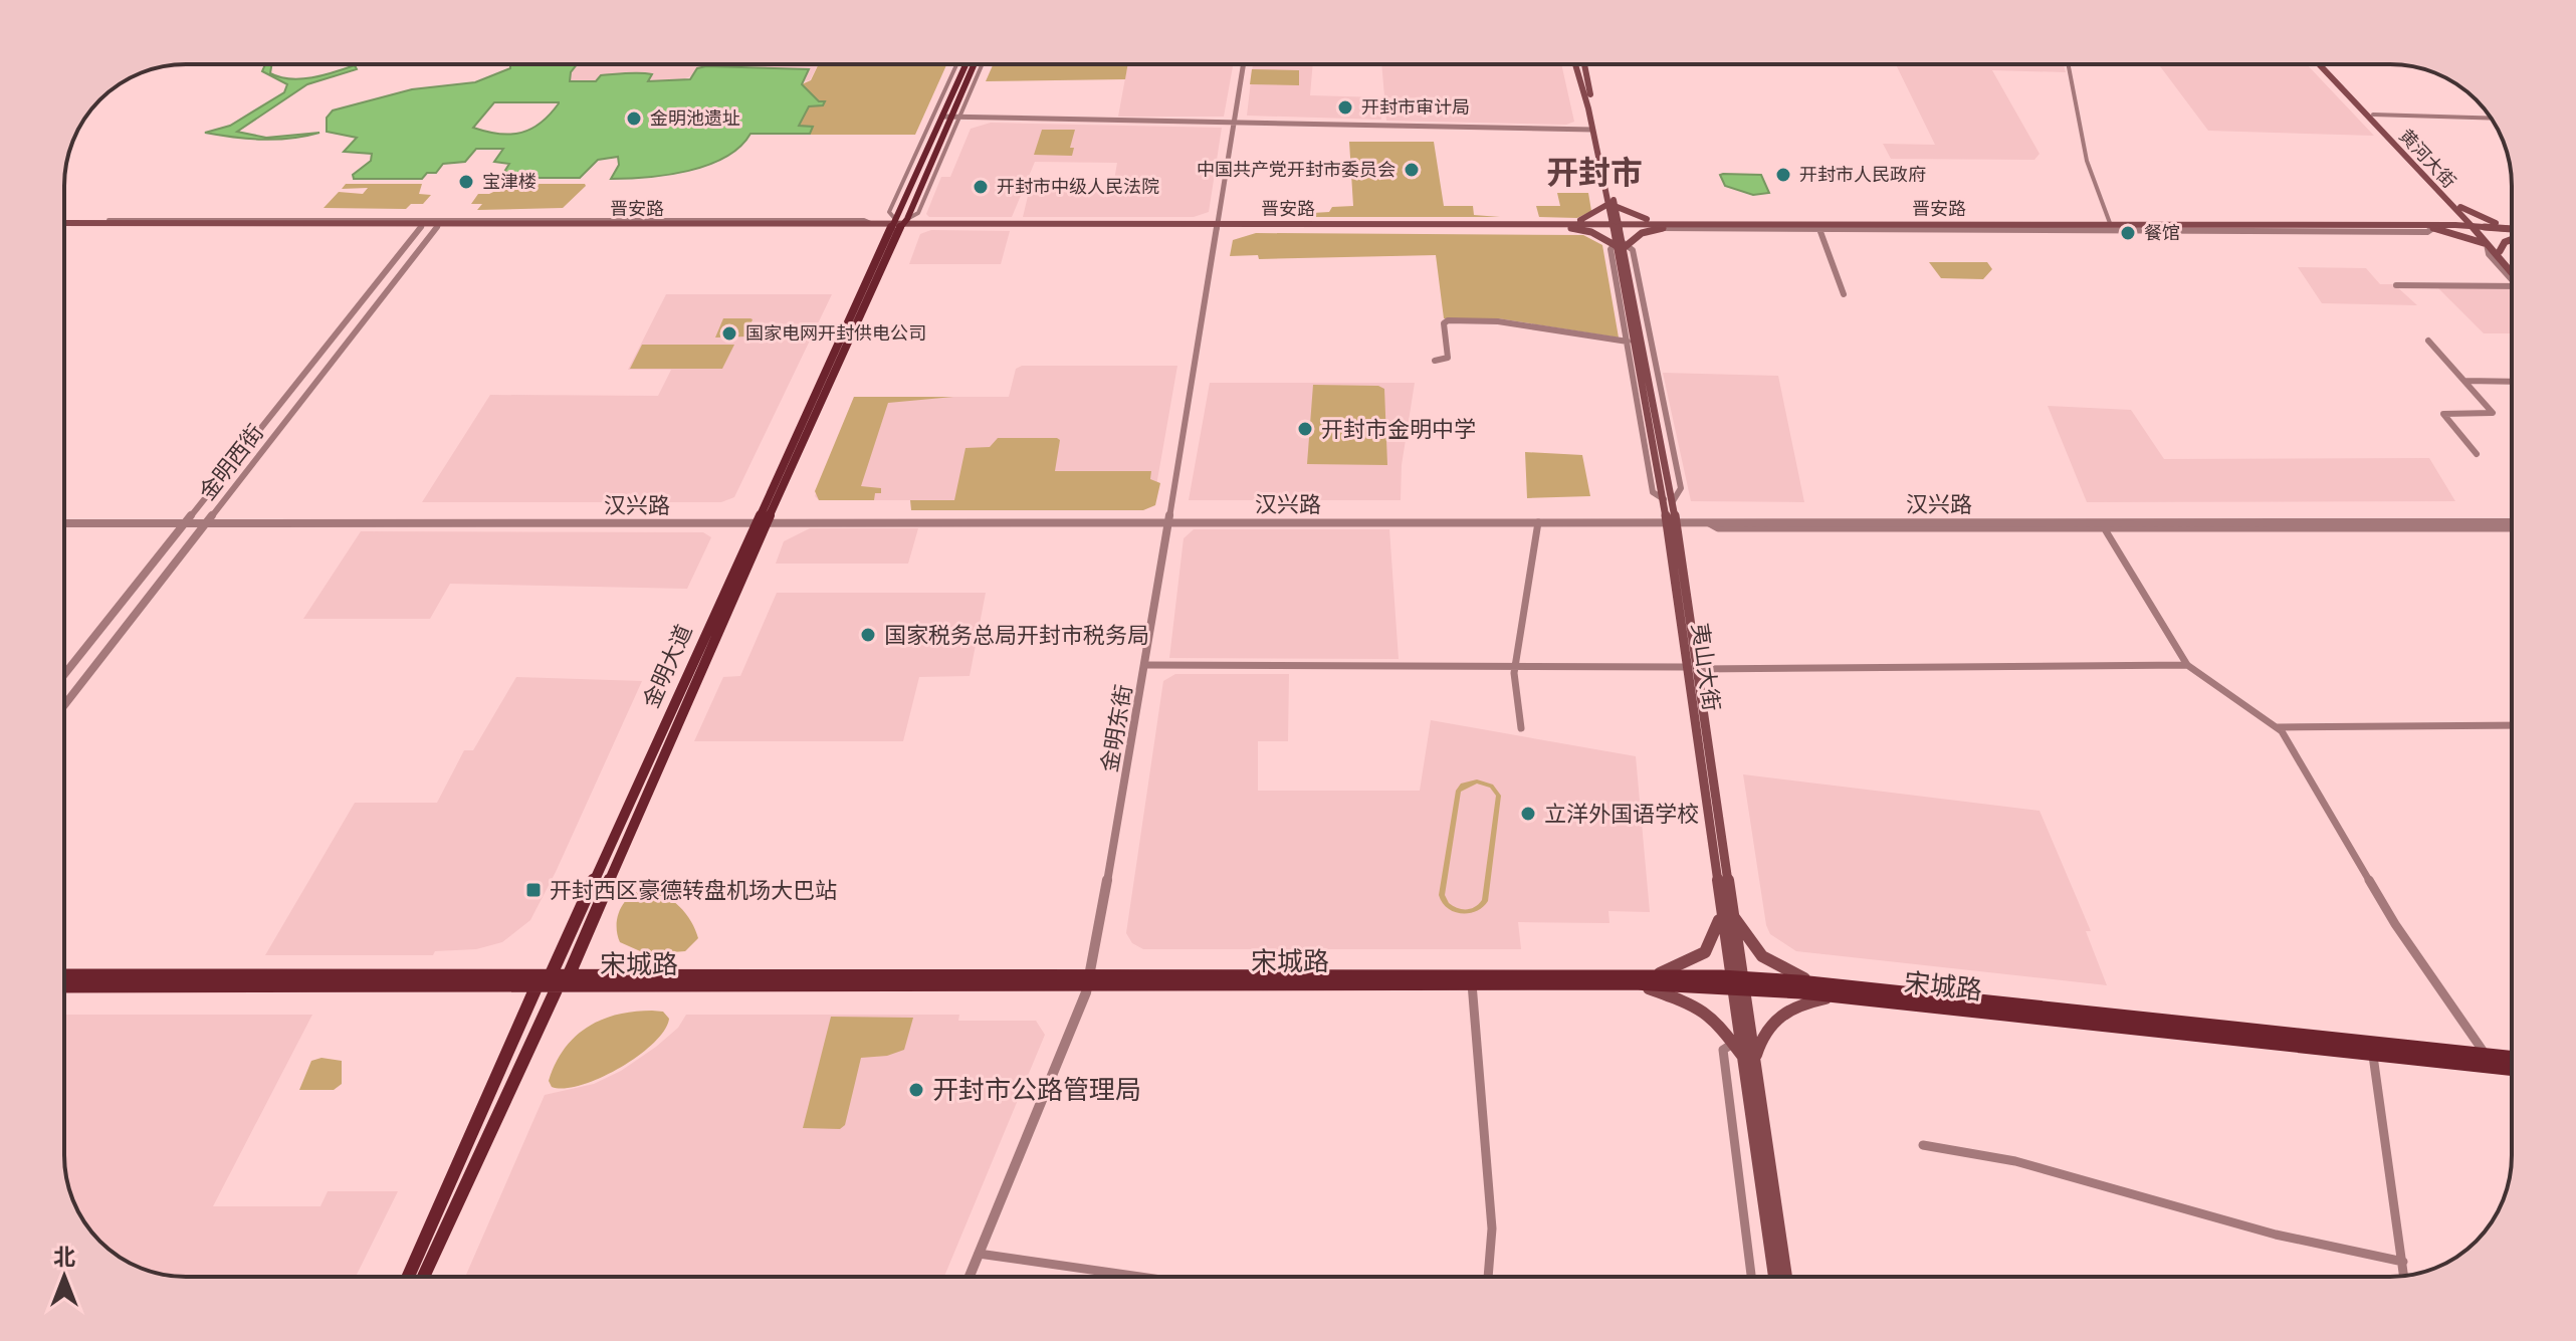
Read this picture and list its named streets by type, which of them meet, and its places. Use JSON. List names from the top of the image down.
{
  "streets": {
    "main road": [
      "黄河大街",
      "晋安路",
      "金明大道",
      "夷山大街",
      "宋城路"
    ],
    "street": ["金明西街", "汉兴路", "金明东街"]
  },
  "crossings": [
    ["黄河大街", "晋安路"],
    ["晋安路", "金明西街"],
    ["晋安路", "金明大道"],
    ["晋安路", "夷山大街"],
    ["晋安路", "金明东街"],
    ["金明西街", "汉兴路"],
    ["汉兴路", "金明大道"],
    ["汉兴路", "夷山大街"],
    ["汉兴路", "金明东街"],
    ["金明大道", "宋城路"],
    ["夷山大街", "宋城路"],
    ["金明东街", "宋城路"]
  ],
  "districts": ["开封市"],
  "places": {
    "other": [
      "开封市审计局",
      "金明池遗址",
      "中国共产党开封市委员会",
      "开封市人民政府",
      "宝津楼",
      "开封市中级人民法院",
      "餐馆",
      "国家电网开封供电公司",
      "开封市金明中学",
      "国家税务总局开封市税务局",
      "立洋外国语学校",
      "开封市公路管理局"
    ],
    "transit": ["开封西区豪德转盘机场大巴站"]
  },
  "north": "top"
}
